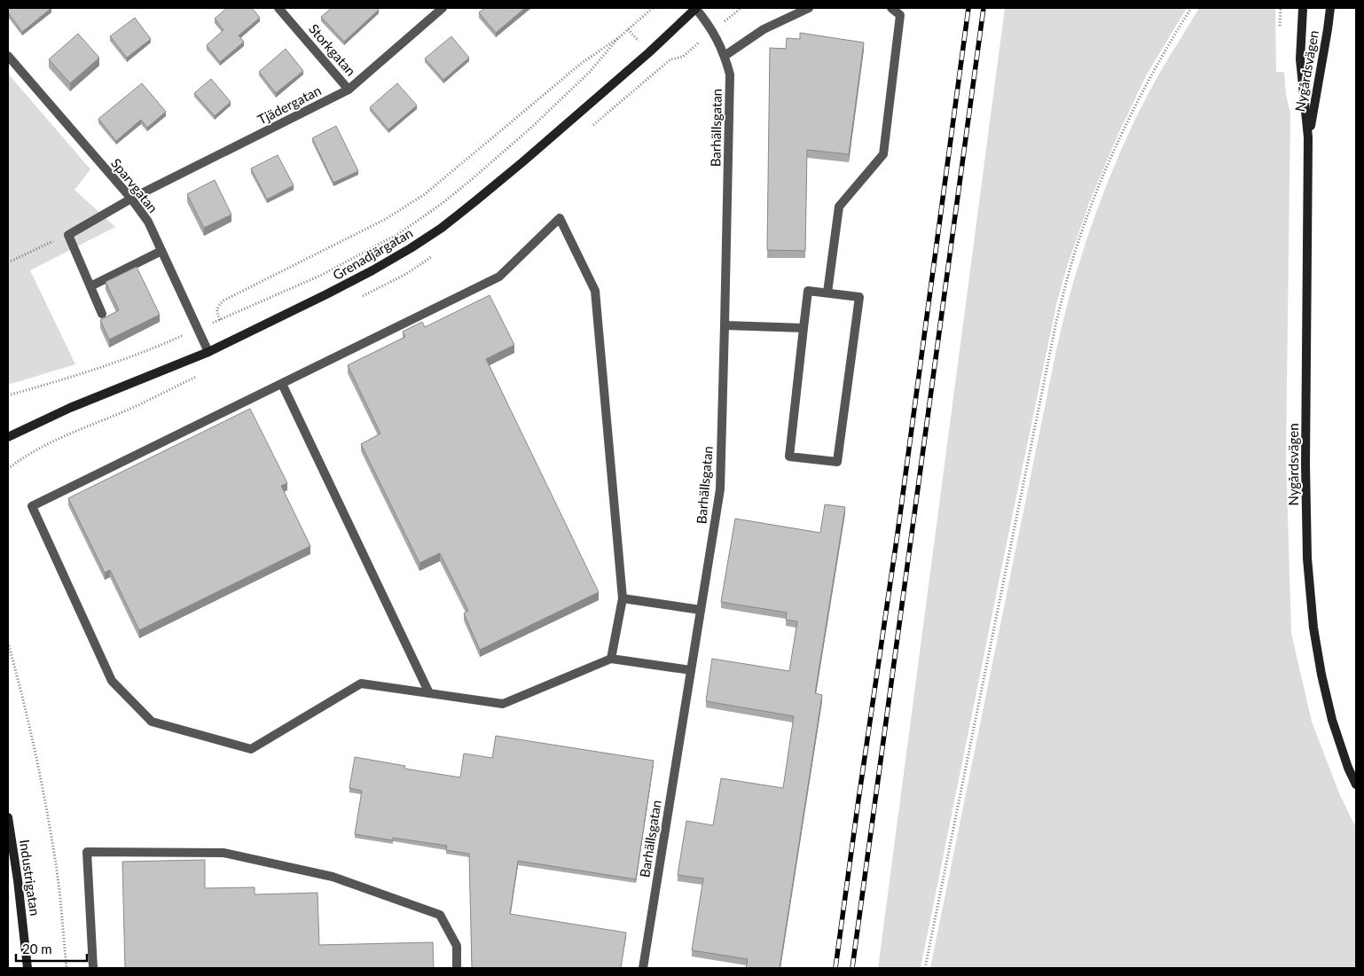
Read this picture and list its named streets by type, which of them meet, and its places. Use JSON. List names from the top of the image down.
{
  "streets": {
    "street": [
      "Storkgatan",
      "Nygårdsvägen",
      "Tjädergatan",
      "Barhällsgatan",
      "Sparvgatan",
      "Grenadjärgatan",
      "Industrigatan"
    ]
  },
  "crossings": [
    ["Storkgatan", "Tjädergatan"],
    ["Tjädergatan", "Sparvgatan"],
    ["Barhällsgatan", "Grenadjärgatan"],
    ["Sparvgatan", "Grenadjärgatan"]
  ],
  "scale_bar": "20 m"
}
